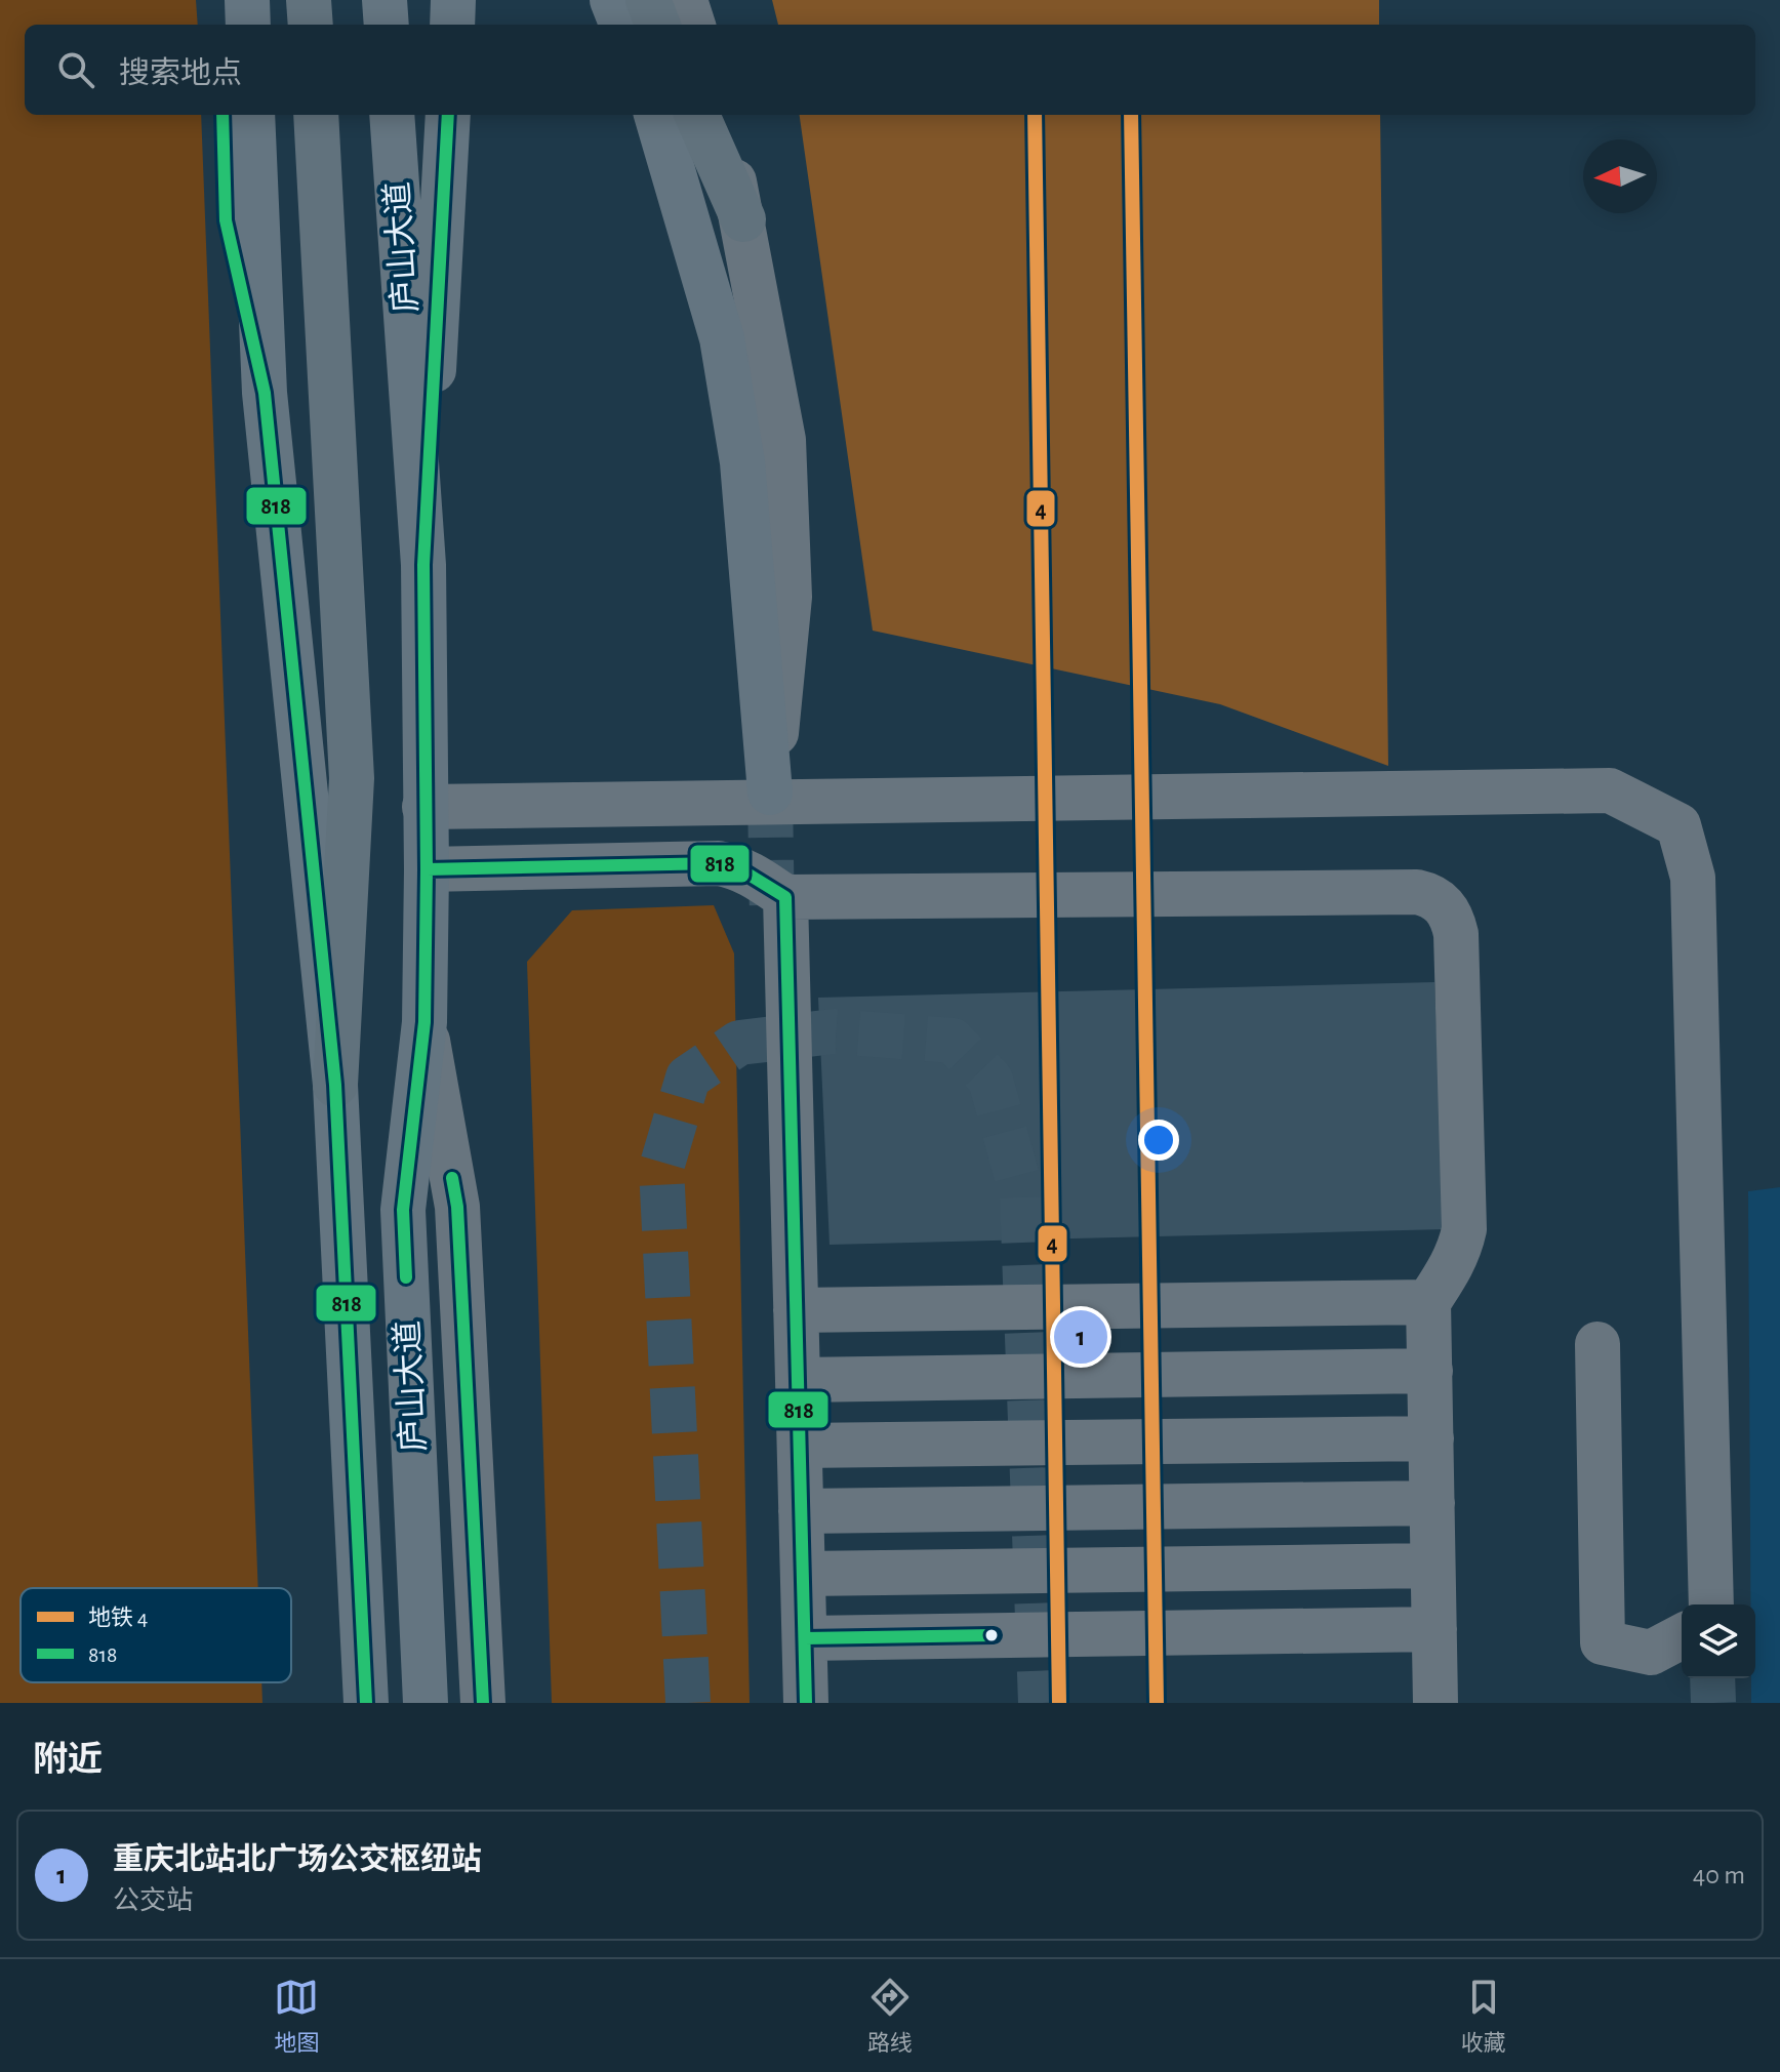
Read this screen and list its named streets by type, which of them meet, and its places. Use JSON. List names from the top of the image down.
{
  "streets": {
    "main road": ["庐山大道"]
  },
  "lines": ["metro line 4", "transit line 818"],
  "legend": ["地铁 4", "818"],
  "north": "left",
  "page": {
    "search": "搜索地点",
    "pins": "1",
    "heading": "附近",
    "list": [
      {
        "mark": "1",
        "name": "重庆北站北广场公交枢纽站",
        "note": "公交站",
        "value": "40 m"
      }
    ],
    "nav": ["地图", "路线", "收藏"]
  }
}
